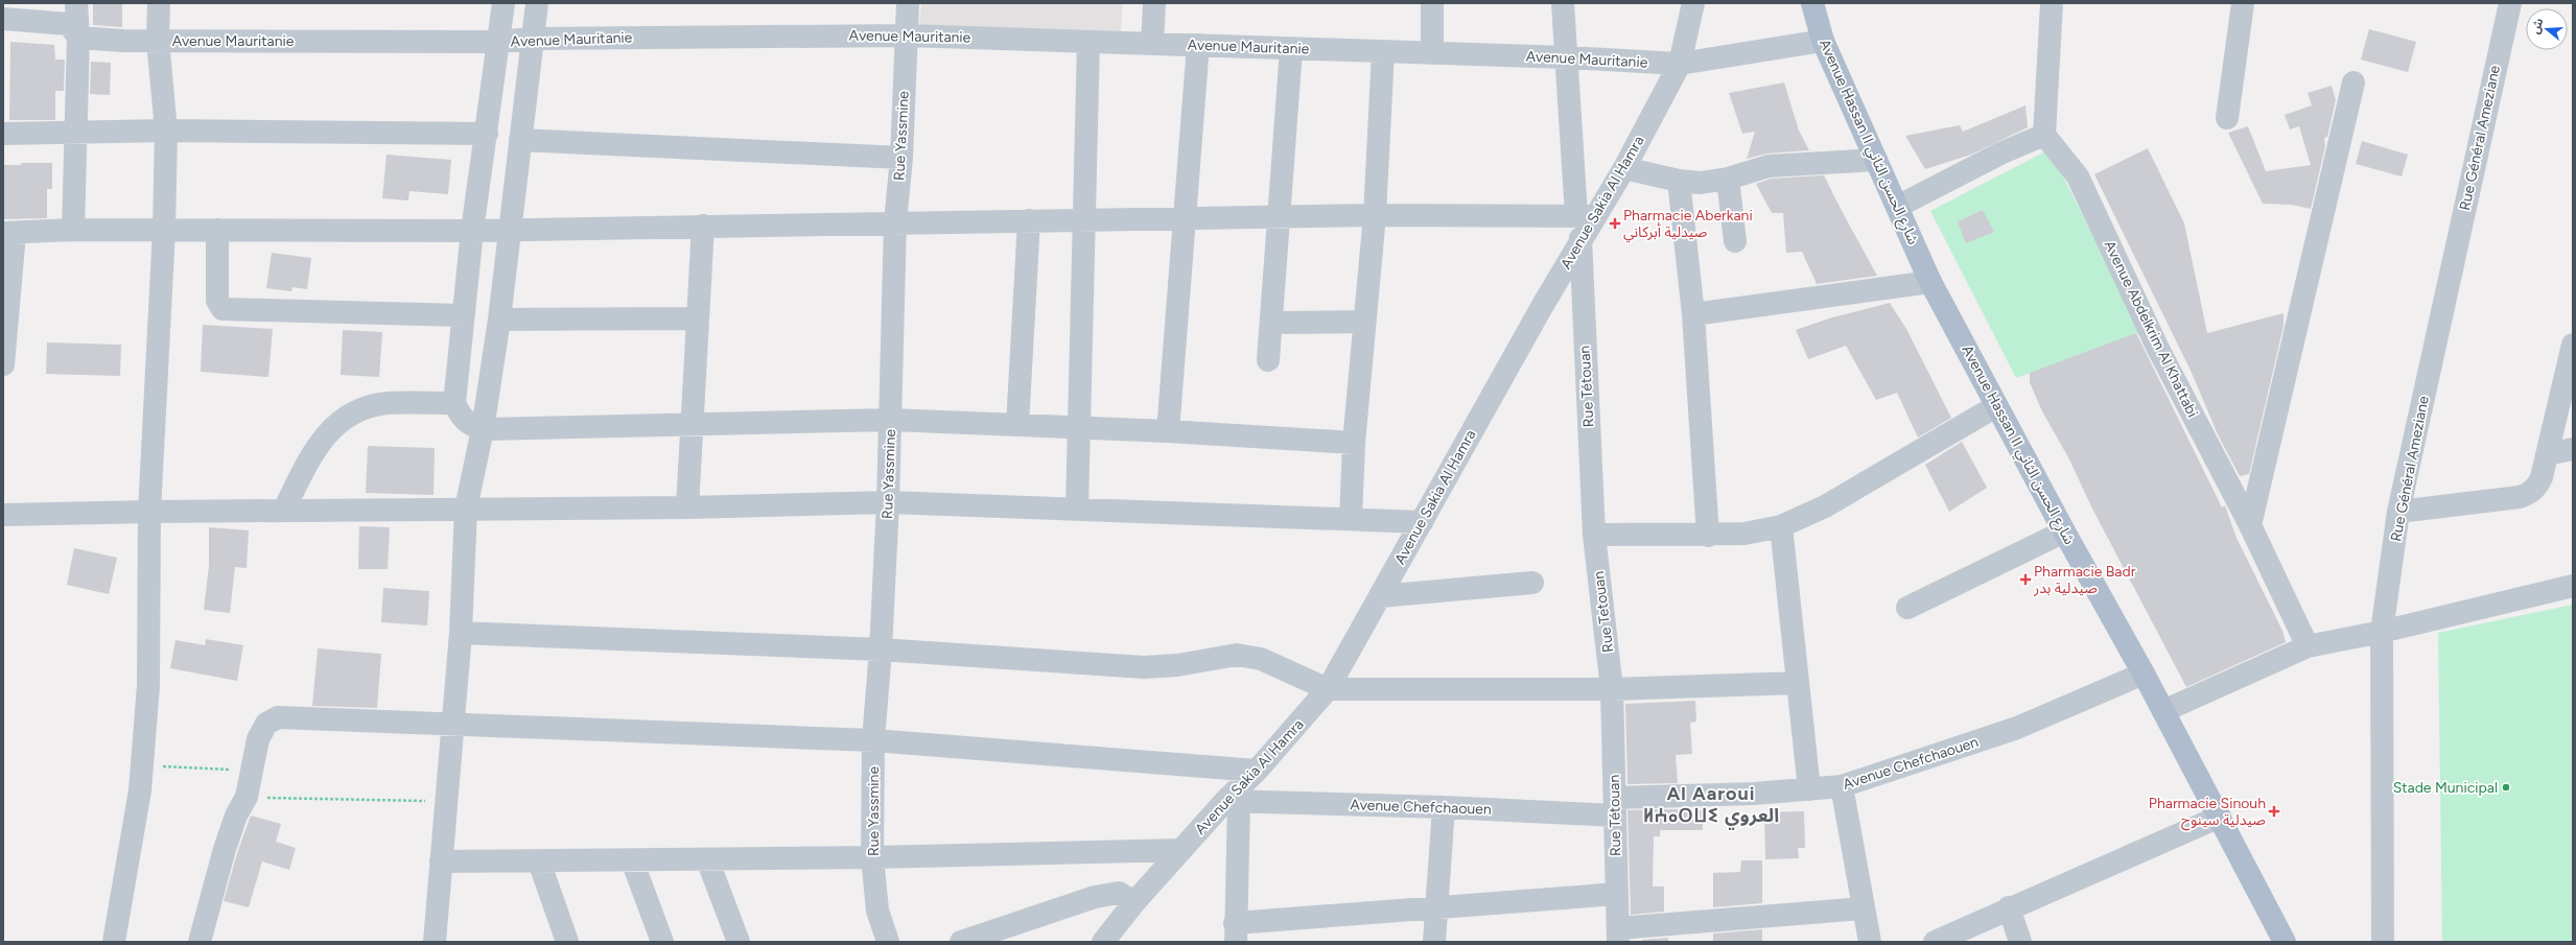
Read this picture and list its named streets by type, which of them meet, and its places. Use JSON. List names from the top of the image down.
{
  "streets": {
    "main road": ["Avenue Hassan II شارع الحسن الثاني"],
    "street": [
      "Avenue Mauritanie",
      "Rue Yassmine",
      "Rue Général Ameziane",
      "Avenue Sakia Al Hamra",
      "Avenue Abdelkrim Al Khattabi",
      "Rue Tétouan",
      "Rue Tetouan",
      "Avenue Chefchaouen"
    ]
  },
  "crossings": [
    ["Avenue Mauritanie", "Rue Yassmine"],
    ["Avenue Mauritanie", "Avenue Hassan II شارع الحسن الثاني"],
    ["Avenue Mauritanie", "Avenue Sakia Al Hamra"],
    ["Avenue Hassan II شارع الحسن الثاني", "Avenue Chefchaouen"],
    ["Avenue Sakia Al Hamra", "Rue Tétouan"],
    ["Avenue Sakia Al Hamra", "Avenue Chefchaouen"],
    ["Rue Tétouan", "Rue Tetouan"],
    ["Rue Tétouan", "Avenue Chefchaouen"]
  ],
  "districts": ["Al Aaroui ⵍⵄⴰⵔⵡⵉ العروي"],
  "places": {
    "health": ["Pharmacie Aberkani صيدلية أبركاني", "Pharmacie Badr صيدلية بدر", "Pharmacie Sinouh صيدلية سينوح"],
    "other": ["Stade Municipal"]
  },
  "north": "left"
}
